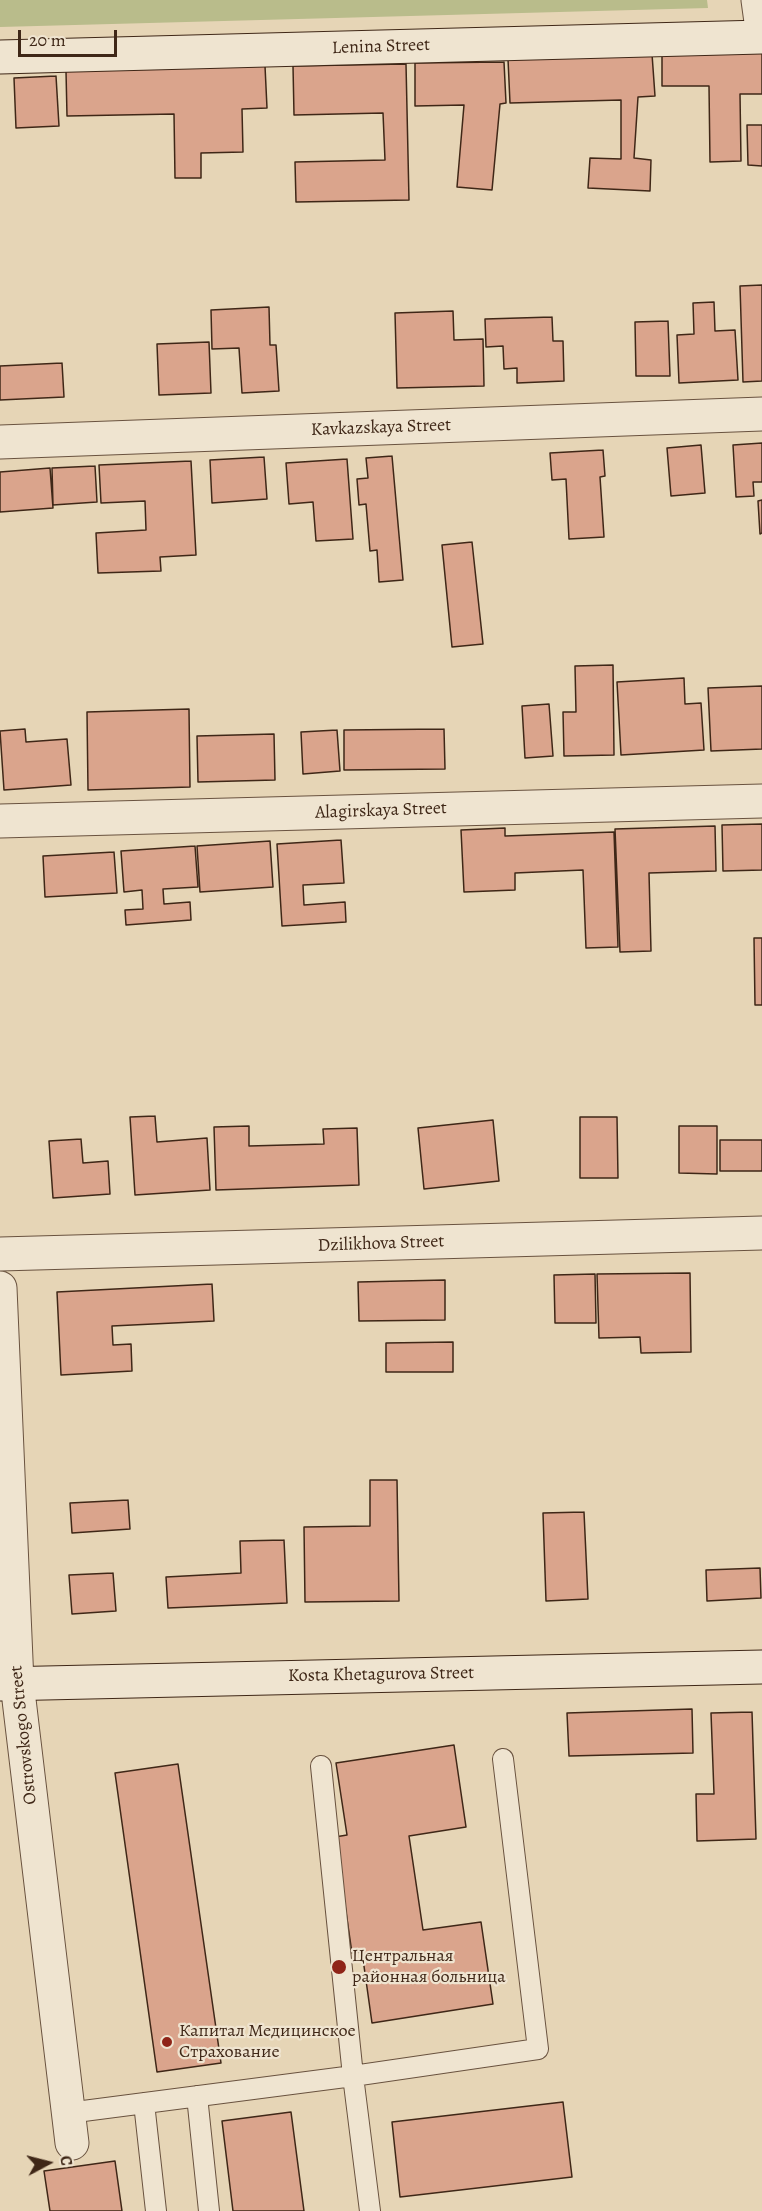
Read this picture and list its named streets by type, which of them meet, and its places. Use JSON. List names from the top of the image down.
{
  "streets": {
    "street": [
      "Lenina Street",
      "Kavkazskaya Street",
      "Alagirskaya Street",
      "Dzilikhova Street",
      "Kosta Khetagurova Street",
      "Ostrovskogo Street"
    ]
  },
  "crossings": [
    ["Kosta Khetagurova Street", "Ostrovskogo Street"]
  ],
  "places": ["Центральная районная больница", "Капитал Медицинское Страхование"],
  "scale_bar": "20 m",
  "north": "right"
}
